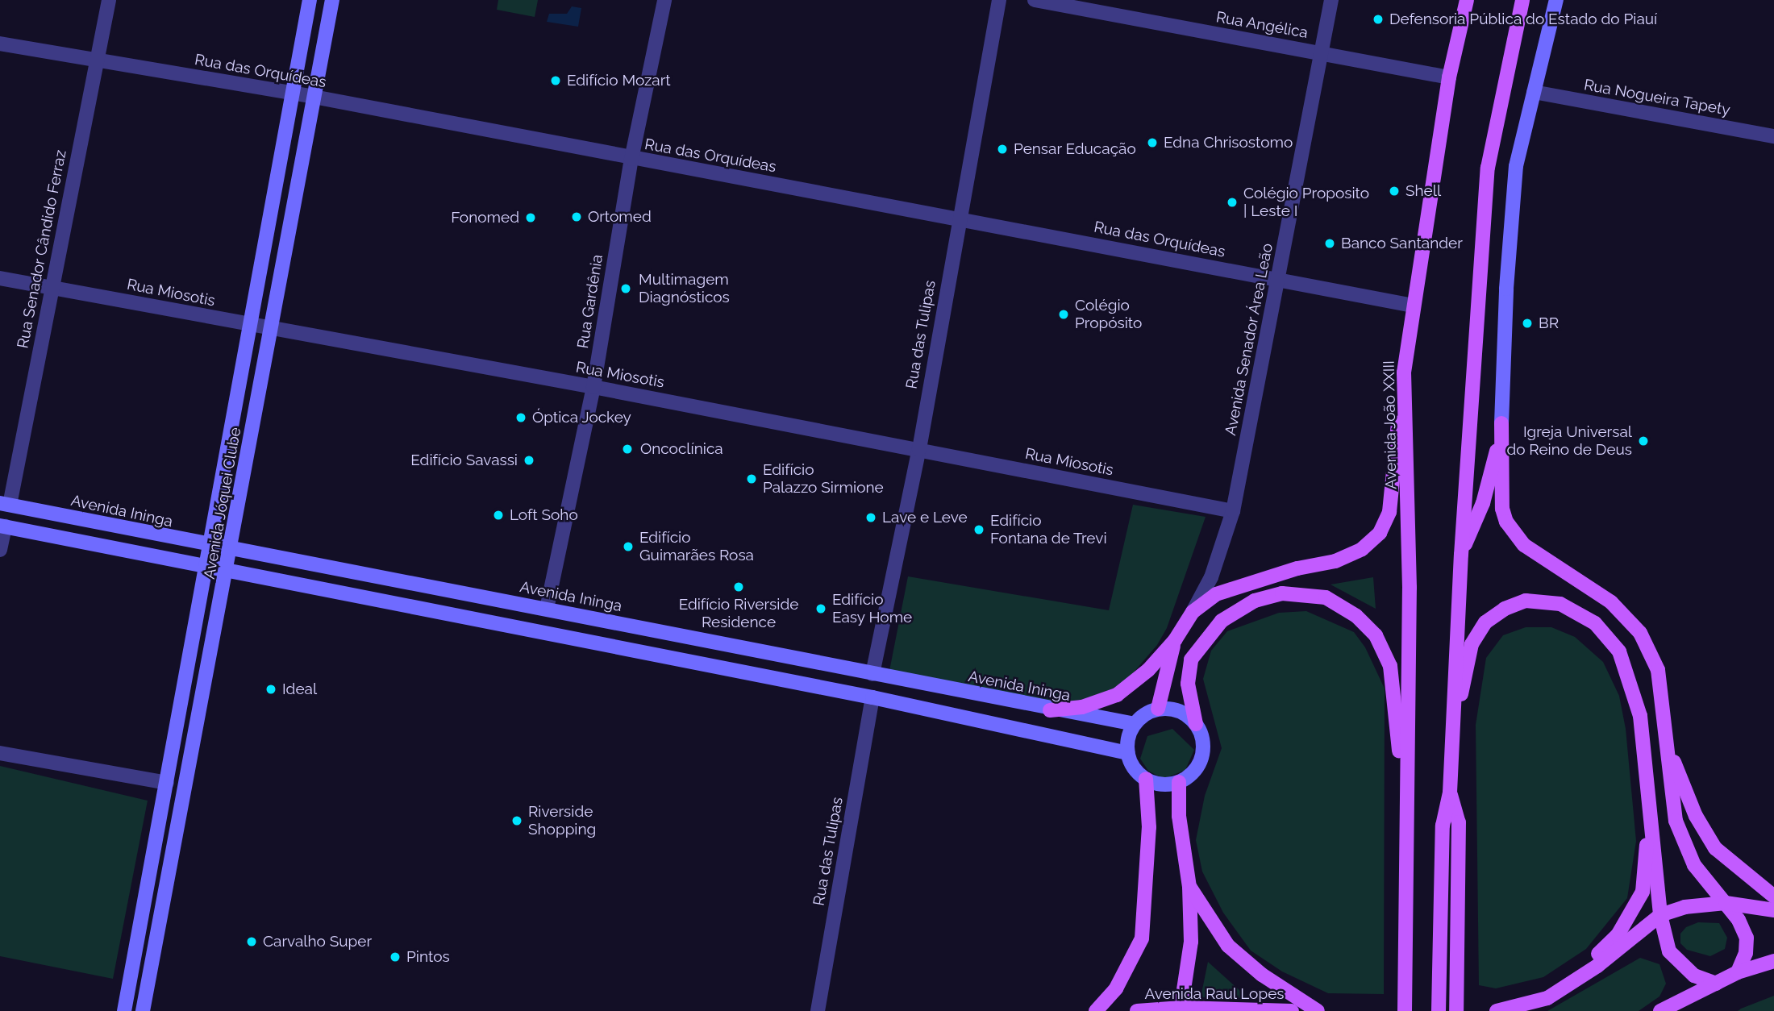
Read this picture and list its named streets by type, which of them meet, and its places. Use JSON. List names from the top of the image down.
{
  "streets": {
    "main road": [
      "Avenida João XXIII",
      "Avenida Jóquei Clube",
      "Avenida Ininga",
      "Avenida Raul Lopes"
    ],
    "street": [
      "Rua Angélica",
      "Rua das Orquídeas",
      "Rua Nogueira Tapety",
      "Rua Senador Cândido Ferraz",
      "Rua Miosotis",
      "Rua Gardênia",
      "Rua das Tulipas",
      "Avenida Senador Área Leão"
    ]
  },
  "crossings": [
    ["Rua Angélica", "Avenida Senador Área Leão"],
    ["Rua Angélica", "Avenida João XXIII"],
    ["Rua das Orquídeas", "Rua Senador Cândido Ferraz"],
    ["Rua das Orquídeas", "Rua Gardênia"],
    ["Rua das Orquídeas", "Rua das Tulipas"],
    ["Rua das Orquídeas", "Avenida Senador Área Leão"],
    ["Rua das Orquídeas", "Avenida João XXIII"],
    ["Rua das Orquídeas", "Avenida Jóquei Clube"],
    ["Rua Senador Cândido Ferraz", "Rua Miosotis"],
    ["Rua Senador Cândido Ferraz", "Avenida Ininga"],
    ["Rua Miosotis", "Rua Gardênia"],
    ["Rua Miosotis", "Rua das Tulipas"],
    ["Rua Miosotis", "Avenida Senador Área Leão"],
    ["Rua Miosotis", "Avenida Jóquei Clube"],
    ["Rua Gardênia", "Avenida Ininga"],
    ["Rua das Tulipas", "Avenida Ininga"],
    ["Avenida Jóquei Clube", "Avenida Ininga"]
  ],
  "places": [
    "Defensoria Pública do Estado do Piauí",
    "Edifício Mozart",
    "Edna Chrisostomo",
    "Pensar Educação",
    "Shell",
    "Colégio Proposito | Leste I",
    "Ortomed",
    "Fonomed",
    "Banco Santander",
    "Multimagem Diagnósticos",
    "Colégio Propósito",
    "BR",
    "Óptica Jockey",
    "Igreja Universal do Reino de Deus",
    "Oncoclínica",
    "Edifício Savassi",
    "Edifício Palazzo Sirmione",
    "Loft Soho",
    "Lave e Leve",
    "Edifício Fontana de Trevi",
    "Edifício Guimarães Rosa",
    "Edifício Riverside Residence",
    "Edifício Easy Home",
    "Ideal",
    "Riverside Shopping",
    "Carvalho Super",
    "Pintos"
  ]
}
